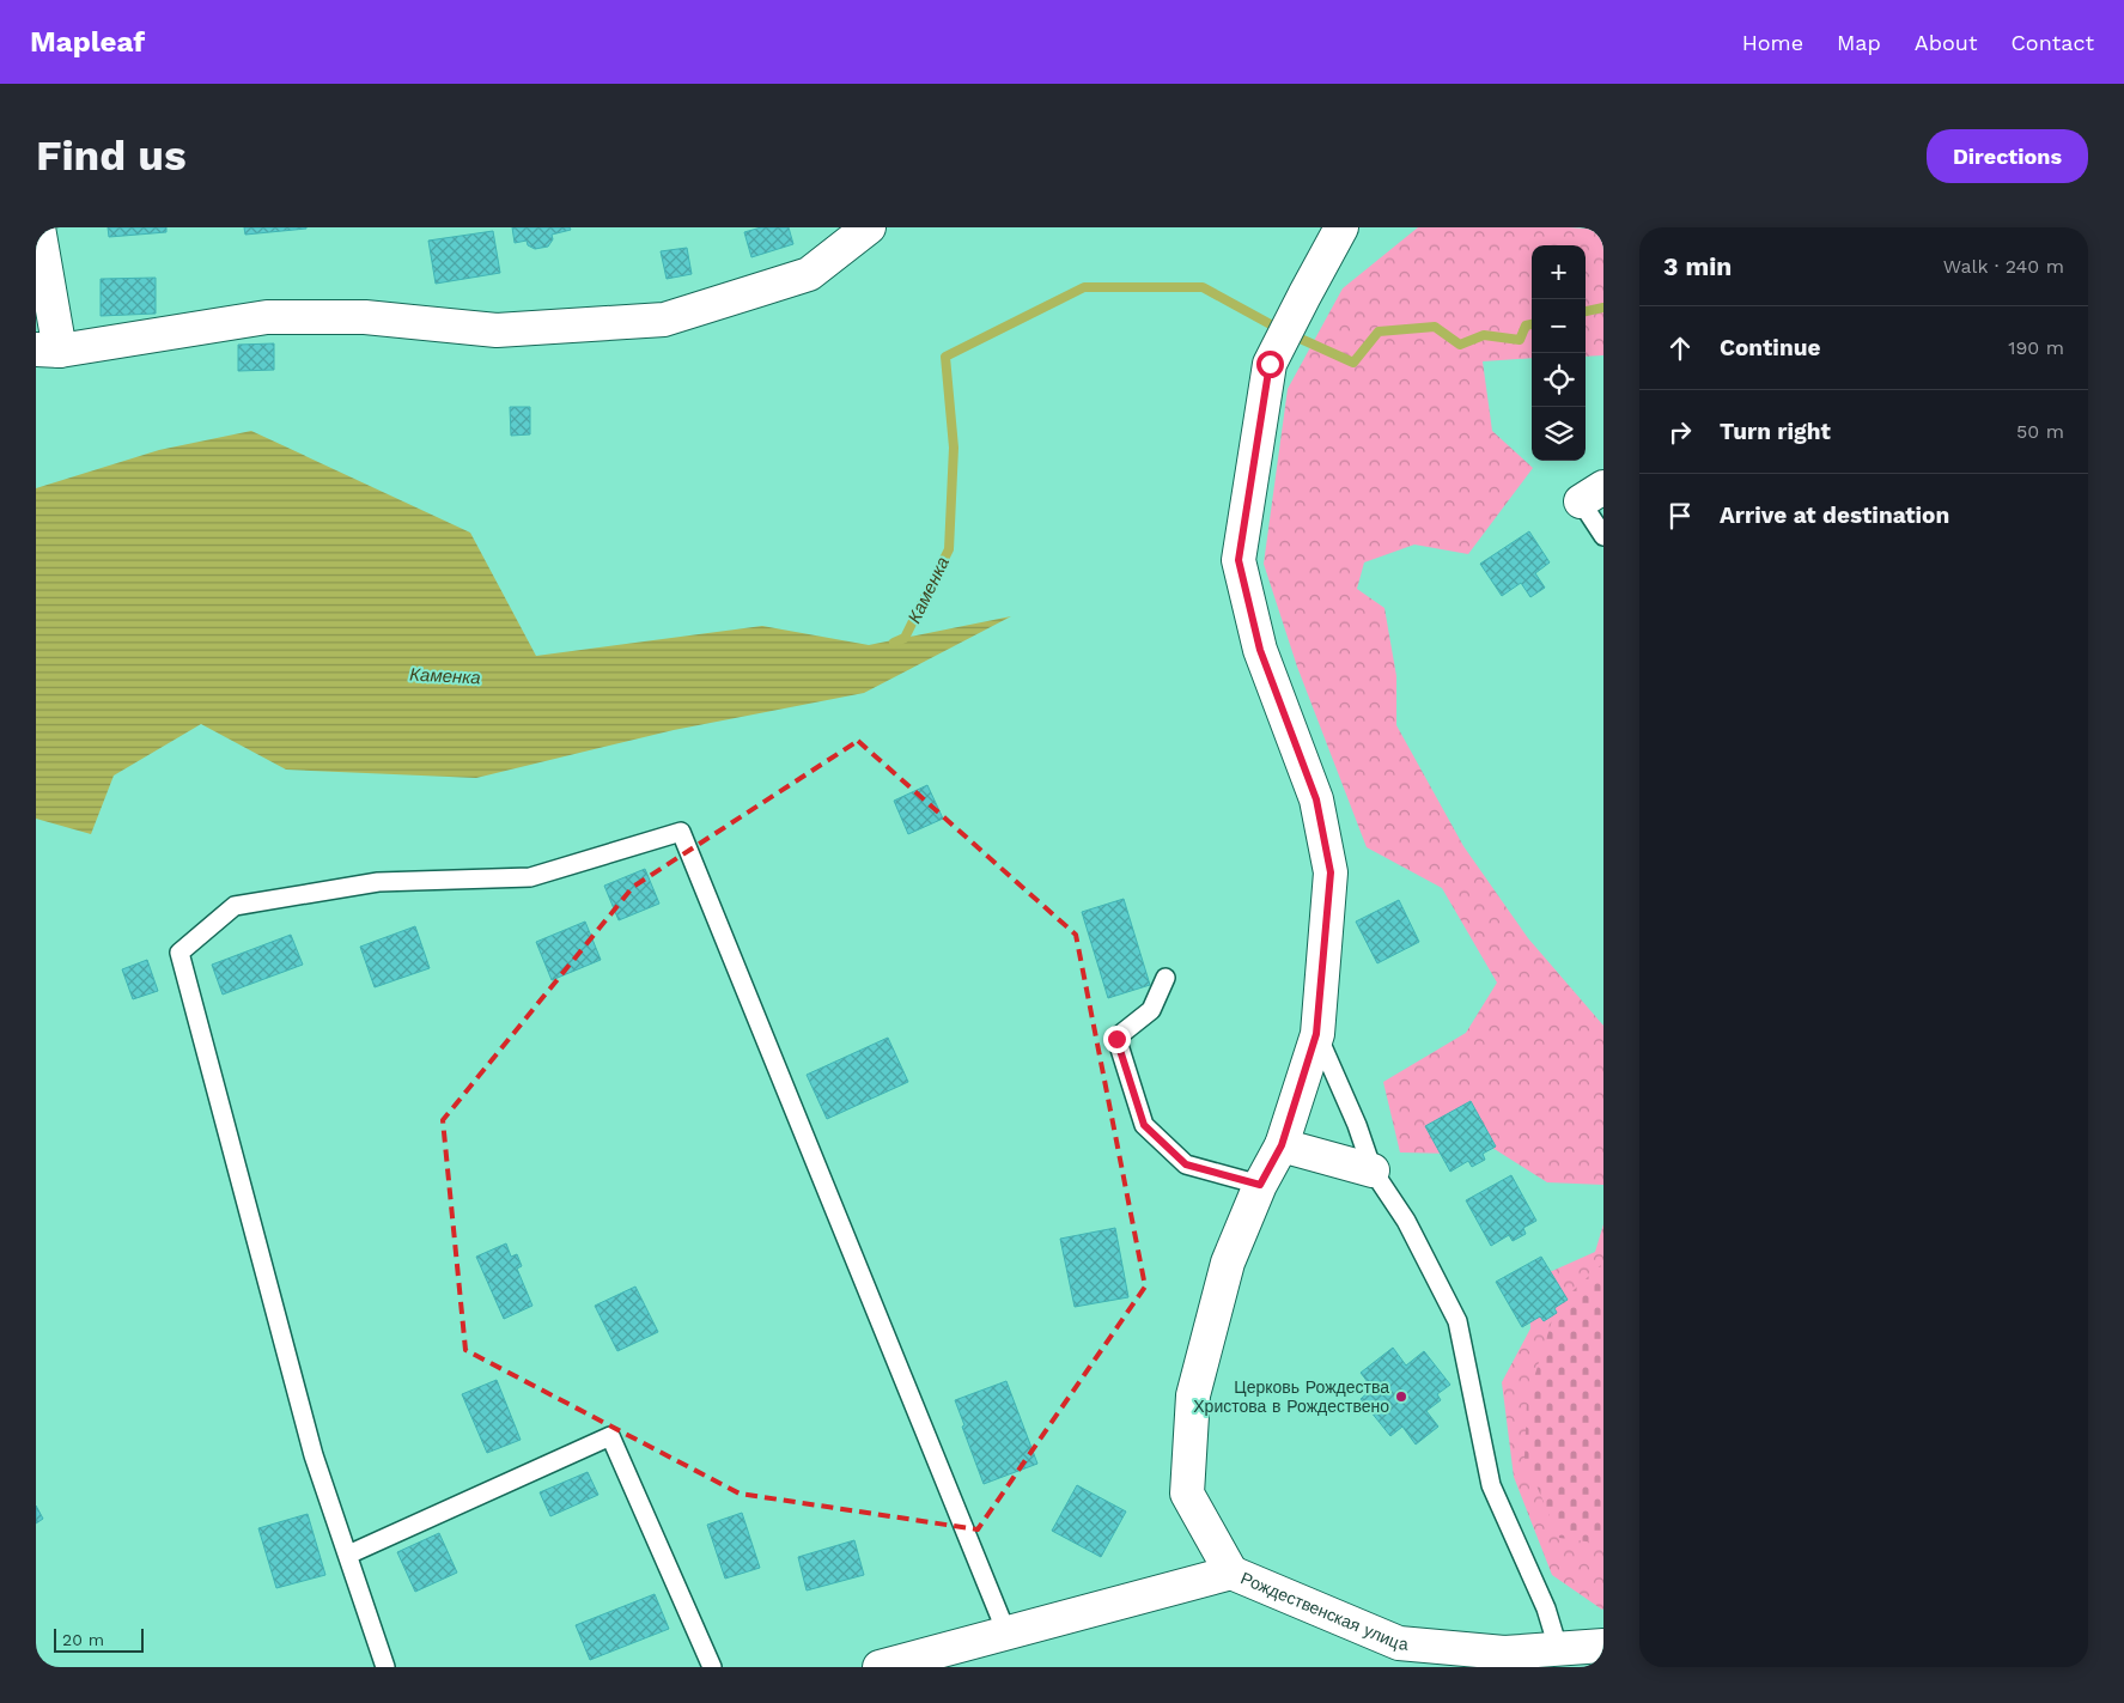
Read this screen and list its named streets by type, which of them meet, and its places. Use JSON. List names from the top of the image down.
{
  "streets": {
    "street": ["Рождественская улица"]
  },
  "water": ["Каменка"],
  "places": ["Церковь Рождества Христова в Рождествено"],
  "scale_bar": "20 m",
  "page": {
    "header": "Mapleaf",
    "nav": [
      "Home",
      "Map",
      "About",
      "Contact"
    ],
    "buttons": "Directions",
    "title": "Find us",
    "heading": ["3 min", "Walk · 240 m"],
    "map_buttons": ["+", "−"],
    "list": [
      ["Continue", "190 m"],
      ["Turn right", "50 m"],
      "Arrive at destination"
    ],
    "scale": "20 m"
  }
}
